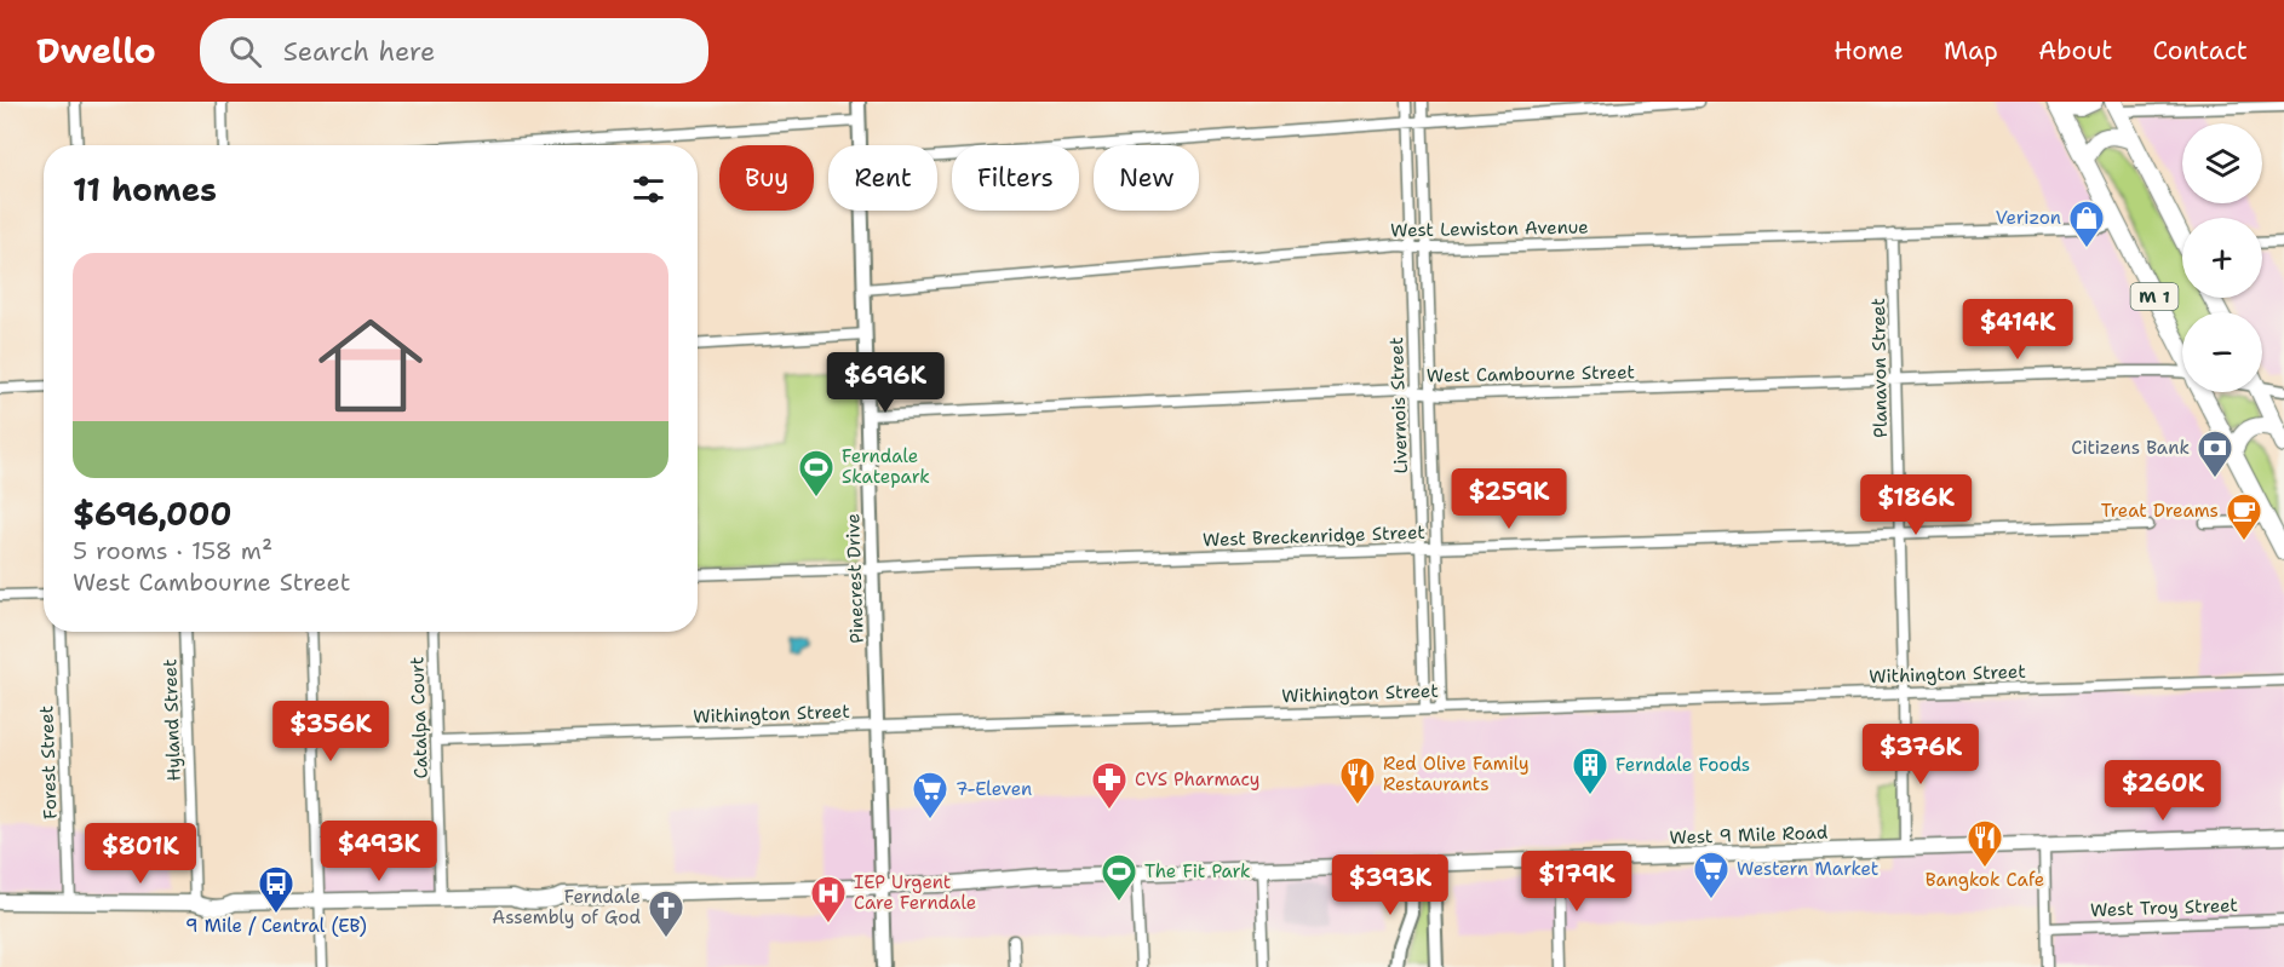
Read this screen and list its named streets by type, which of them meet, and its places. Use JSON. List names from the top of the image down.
{
  "streets": {
    "main road": ["M 1", "West 9 Mile Road"],
    "street": [
      "West Lewiston Avenue",
      "Planavon Street",
      "West Cambourne Street",
      "Livernois Street",
      "West Breckenridge Street",
      "Pinecrest Drive",
      "Withington Street",
      "Catalpa Court",
      "Hyland Street",
      "Forest Street",
      "West Troy Street"
    ]
  },
  "crossings": [
    ["West Lewiston Avenue", "M 1"],
    ["West Lewiston Avenue", "Planavon Street"],
    ["West Lewiston Avenue", "Livernois Street"],
    ["West Lewiston Avenue", "Pinecrest Drive"],
    ["Planavon Street", "West Cambourne Street"],
    ["Planavon Street", "West Breckenridge Street"],
    ["Planavon Street", "Withington Street"],
    ["Planavon Street", "West 9 Mile Road"],
    ["West Cambourne Street", "Livernois Street"],
    ["West Cambourne Street", "Pinecrest Drive"],
    ["Livernois Street", "West Breckenridge Street"],
    ["Livernois Street", "Withington Street"],
    ["West Breckenridge Street", "Pinecrest Drive"],
    ["Pinecrest Drive", "Withington Street"],
    ["Pinecrest Drive", "West 9 Mile Road"],
    ["Withington Street", "Catalpa Court"],
    ["Catalpa Court", "West 9 Mile Road"],
    ["Hyland Street", "West 9 Mile Road"],
    ["Forest Street", "West 9 Mile Road"]
  ],
  "places": {
    "shop": ["Verizon"],
    "bank": ["Citizens Bank"],
    "sports": ["Ferndale Skatepark", "The Fit Park"],
    "cafe": ["Treat Dreams"],
    "building": ["Ferndale Foods"],
    "restaurant": ["Red Olive Family Restaurants", "Bangkok Cafe"],
    "pharmacy": ["CVS Pharmacy"],
    "supermarket": ["7-Eleven", "Western Market"],
    "bus stop": ["9 Mile / Central (EB)"],
    "hospital": ["IEP Urgent Care Ferndale"],
    "church": ["Ferndale Assembly of God"]
  },
  "page": {
    "header": "Dwello",
    "search": "Search here",
    "nav": [
      "Home",
      "Map",
      "About",
      "Contact"
    ],
    "map_buttons": ["+", "−"],
    "chip": [
      "Buy",
      "Rent",
      "Filters",
      "New"
    ],
    "heading": "11 homes",
    "list": [
      {
        "name": "$696,000",
        "note": "5 rooms · 158 m² · West Cambourne Street"
      }
    ],
    "price": [
      "$414K",
      "$696K",
      "$259K",
      "$186K",
      "$356K",
      "$376K",
      "$260K",
      "$493K",
      "$801K",
      "$179K",
      "$393K"
    ]
  }
}
